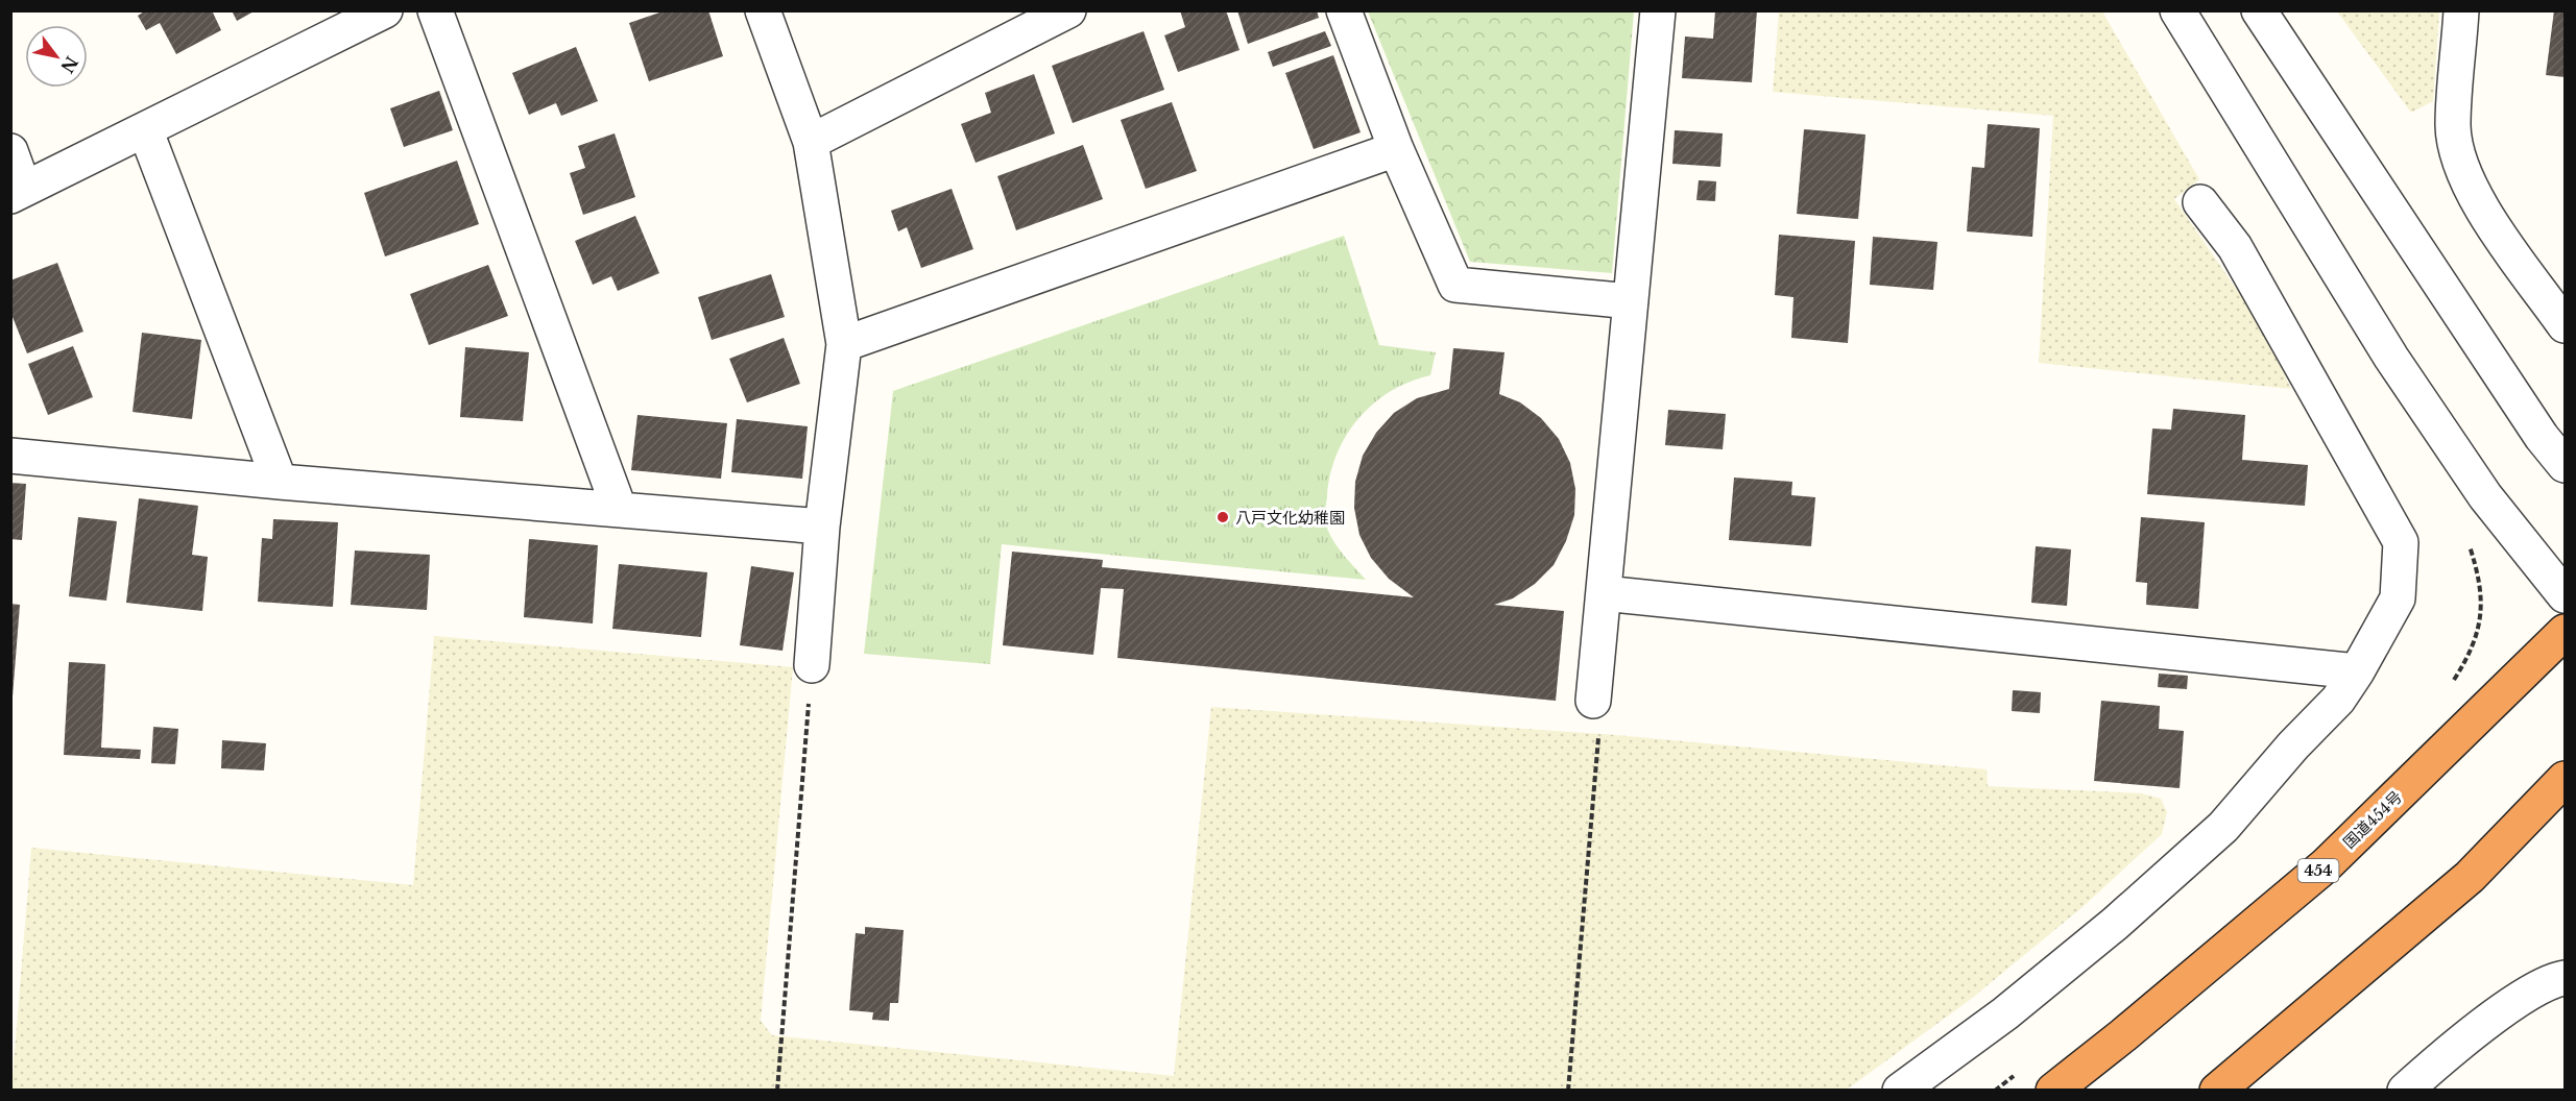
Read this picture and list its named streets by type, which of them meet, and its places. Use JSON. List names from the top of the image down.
{
  "streets": {
    "highway": ["国道454号", "454"]
  },
  "places": ["八戸文化幼稚園"],
  "north": "bottom right"
}
